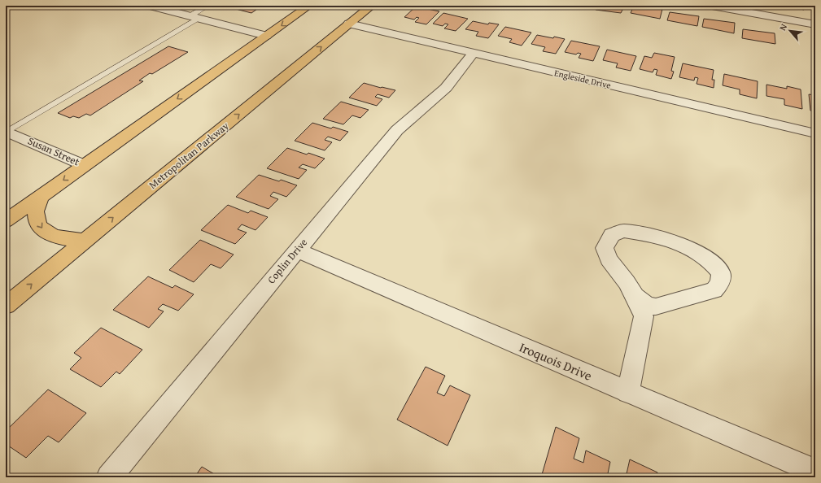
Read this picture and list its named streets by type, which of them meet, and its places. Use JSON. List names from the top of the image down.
{
  "streets": {
    "main road": ["Metropolitan Parkway"],
    "street": [
      "Engleside Drive",
      "Susan Street",
      "Coplin Drive",
      "Iroquois Drive"
    ]
  },
  "crossings": [
    ["Engleside Drive", "Metropolitan Parkway"],
    ["Engleside Drive", "Coplin Drive"],
    ["Coplin Drive", "Iroquois Drive"]
  ],
  "north": "top left"
}
